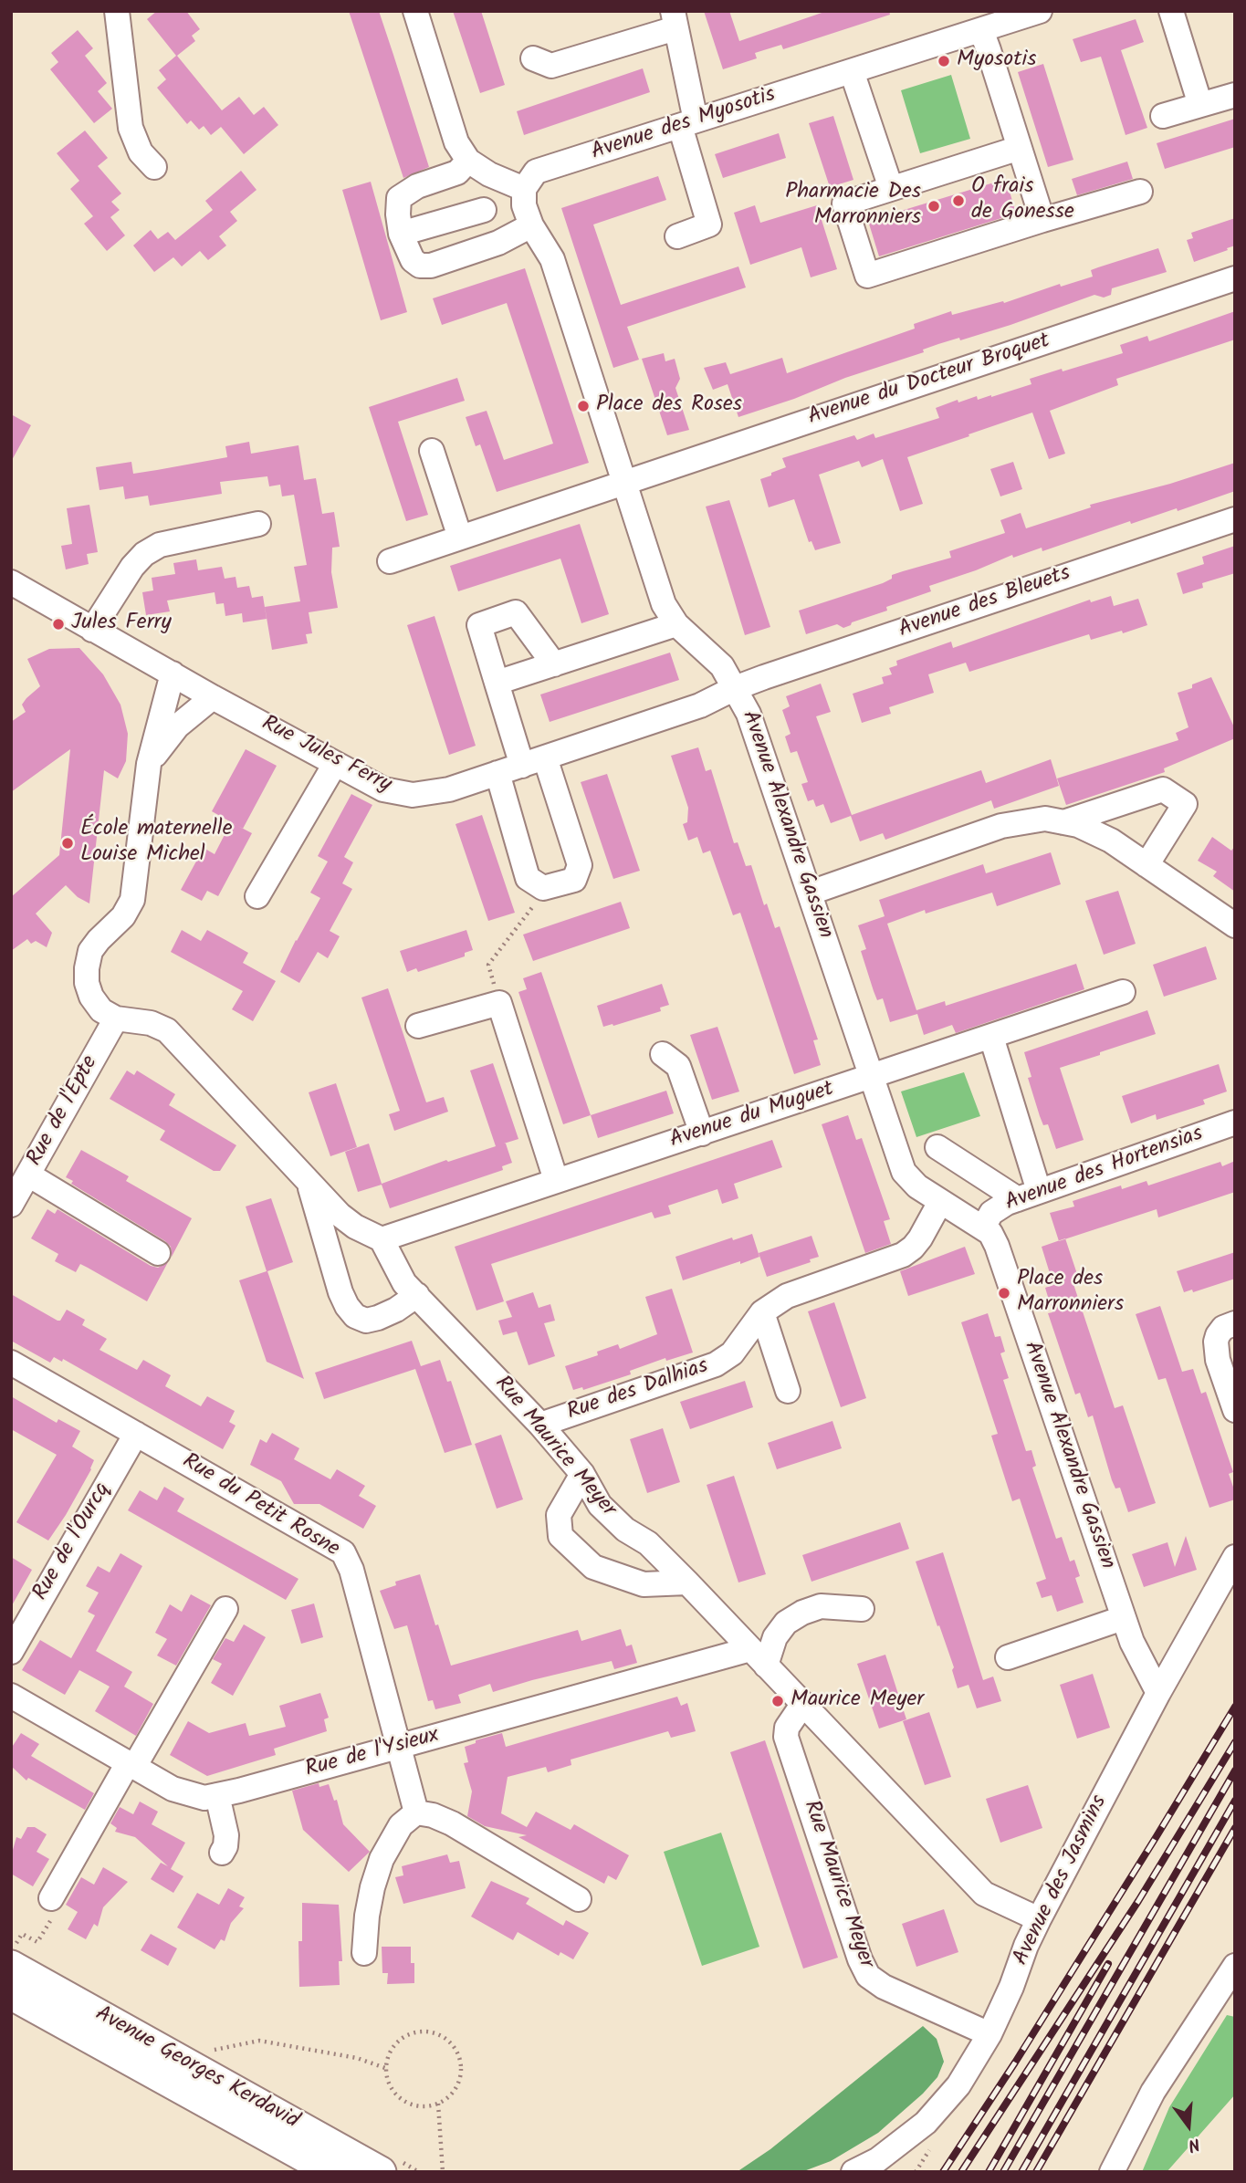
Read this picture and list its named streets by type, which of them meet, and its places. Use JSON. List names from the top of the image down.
{
  "streets": {
    "main road": ["Avenue Georges Kerdavid"],
    "street": [
      "Avenue des Myosotis",
      "Avenue du Docteur Broquet",
      "Avenue des Bleuets",
      "Rue Jules Ferry",
      "Avenue Alexandre Gassien",
      "Rue de l'Epte",
      "Avenue du Muguet",
      "Avenue des Hortensias",
      "Rue des Dalhias",
      "Rue Maurice Meyer",
      "Rue du Petit Rosne",
      "Rue de l'Ourcq",
      "Rue de l'Ysieux",
      "Avenue des Jasmins"
    ]
  },
  "crossings": [
    ["Avenue des Myosotis", "Avenue Alexandre Gassien"],
    ["Avenue du Docteur Broquet", "Avenue Alexandre Gassien"],
    ["Avenue des Bleuets", "Rue Jules Ferry"],
    ["Avenue des Bleuets", "Avenue Alexandre Gassien"],
    ["Rue Jules Ferry", "Avenue Alexandre Gassien"],
    ["Avenue Alexandre Gassien", "Avenue du Muguet"],
    ["Avenue Alexandre Gassien", "Avenue des Hortensias"],
    ["Avenue Alexandre Gassien", "Rue des Dalhias"],
    ["Avenue Alexandre Gassien", "Avenue des Jasmins"],
    ["Avenue du Muguet", "Rue Maurice Meyer"],
    ["Rue des Dalhias", "Rue Maurice Meyer"],
    ["Rue Maurice Meyer", "Rue de l'Ysieux"],
    ["Rue Maurice Meyer", "Avenue des Jasmins"],
    ["Rue du Petit Rosne", "Rue de l'Ourcq"],
    ["Rue du Petit Rosne", "Rue de l'Ysieux"]
  ],
  "places": [
    "Myosotis",
    "O frais de Gonesse",
    "Pharmacie Des Marronniers",
    "Place des Roses",
    "Jules Ferry",
    "École maternelle Louise Michel",
    "Place des Marronniers",
    "Maurice Meyer"
  ],
  "north": "bottom"
}
